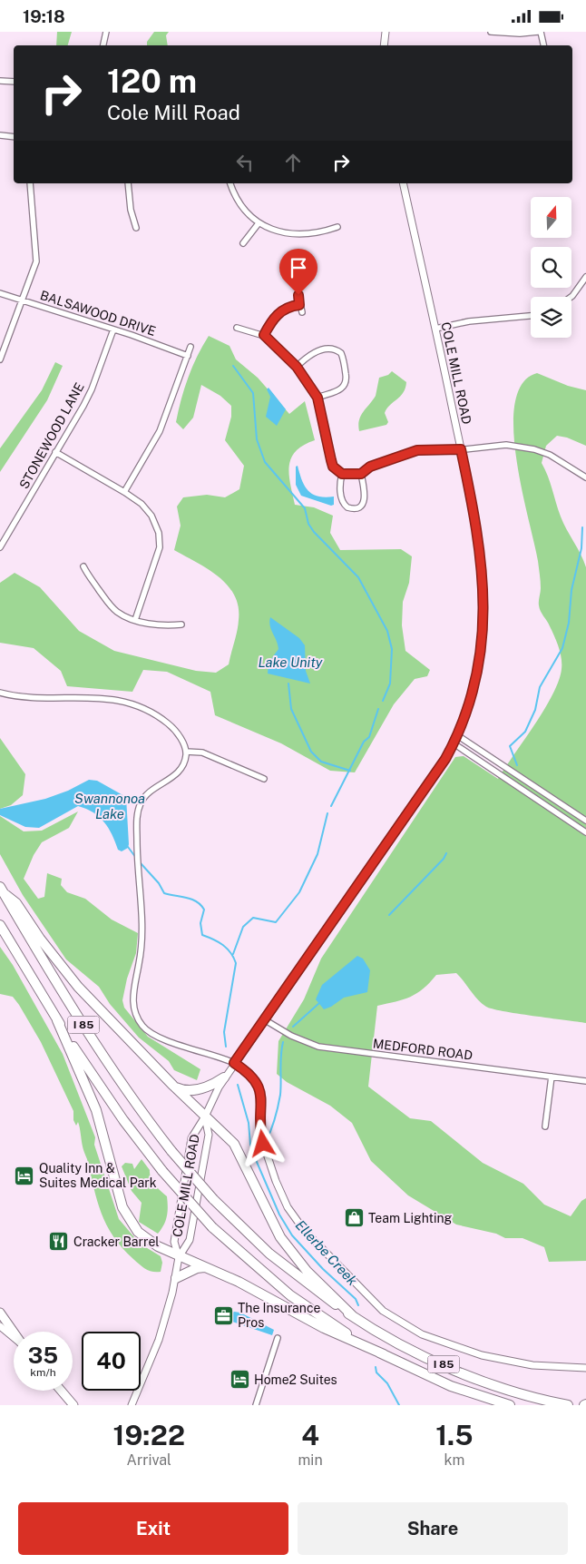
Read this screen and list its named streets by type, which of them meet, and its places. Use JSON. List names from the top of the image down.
{
  "streets": {
    "highway": ["I 85"],
    "street": [
      "BALSAWOOD DRIVE",
      "COLE MILL ROAD",
      "STONEWOOD LANE",
      "MEDFORD ROAD"
    ]
  },
  "crossings": [
    ["BALSAWOOD DRIVE", "STONEWOOD LANE"],
    ["COLE MILL ROAD", "MEDFORD ROAD"]
  ],
  "water": ["Lake Unity", "Swannonoa Lake", "Ellerbe Creek"],
  "places": {
    "hotel": ["Quality Inn & Suites Medical Park", "Home2 Suites"],
    "shop": ["Team Lighting"],
    "restaurant": ["Cracker Barrel"],
    "office": ["The Insurance Pros"]
  },
  "north": "top",
  "page": {
    "status": "19:18",
    "turn": ["120 m", "Cole Mill Road"],
    "speed": "35 km/h",
    "limit": "40",
    "eta": [
      "19:22",
      "Arrival",
      "4",
      "min",
      "1.5",
      "km"
    ],
    "buttons": ["Exit", "Share"]
  }
}
